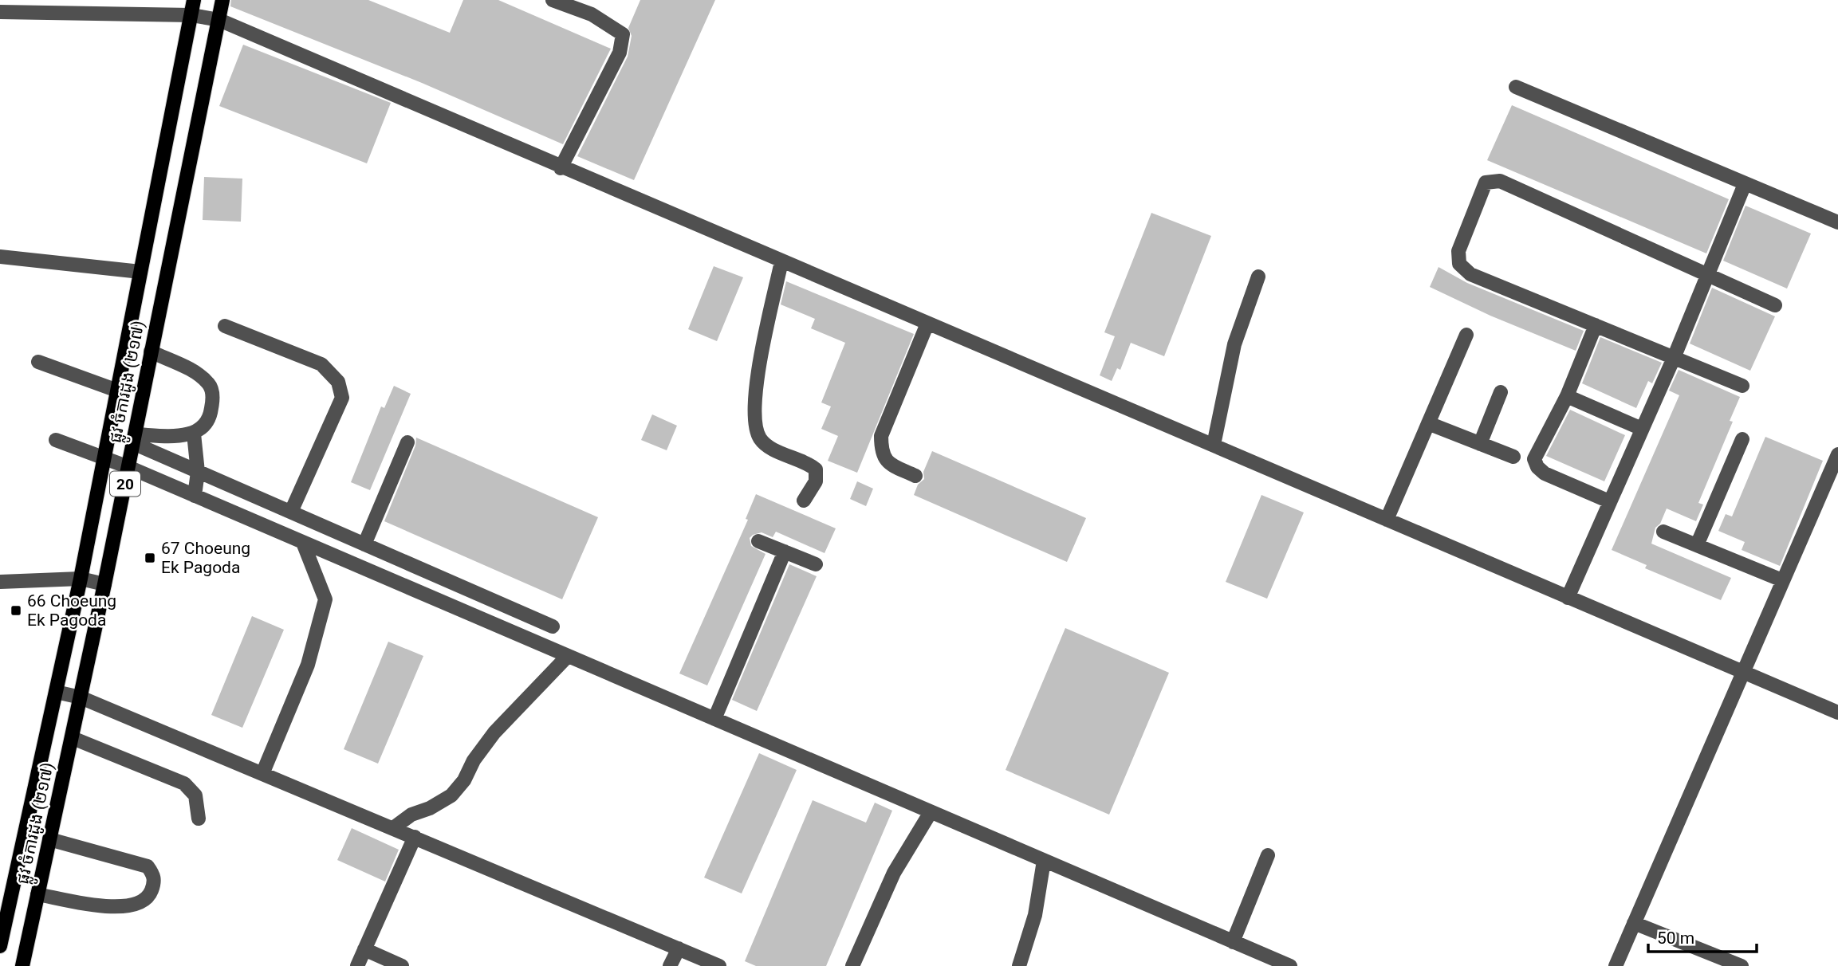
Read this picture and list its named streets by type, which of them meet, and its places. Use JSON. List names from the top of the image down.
{
  "streets": {
    "main road": ["ផ្លូវ ចំការដូង (២១៧)", "20"]
  },
  "places": {
    "transit": ["67 Choeung Ek Pagoda", "66 Choeung Ek Pagoda"]
  },
  "scale_bar": "50 m"
}
